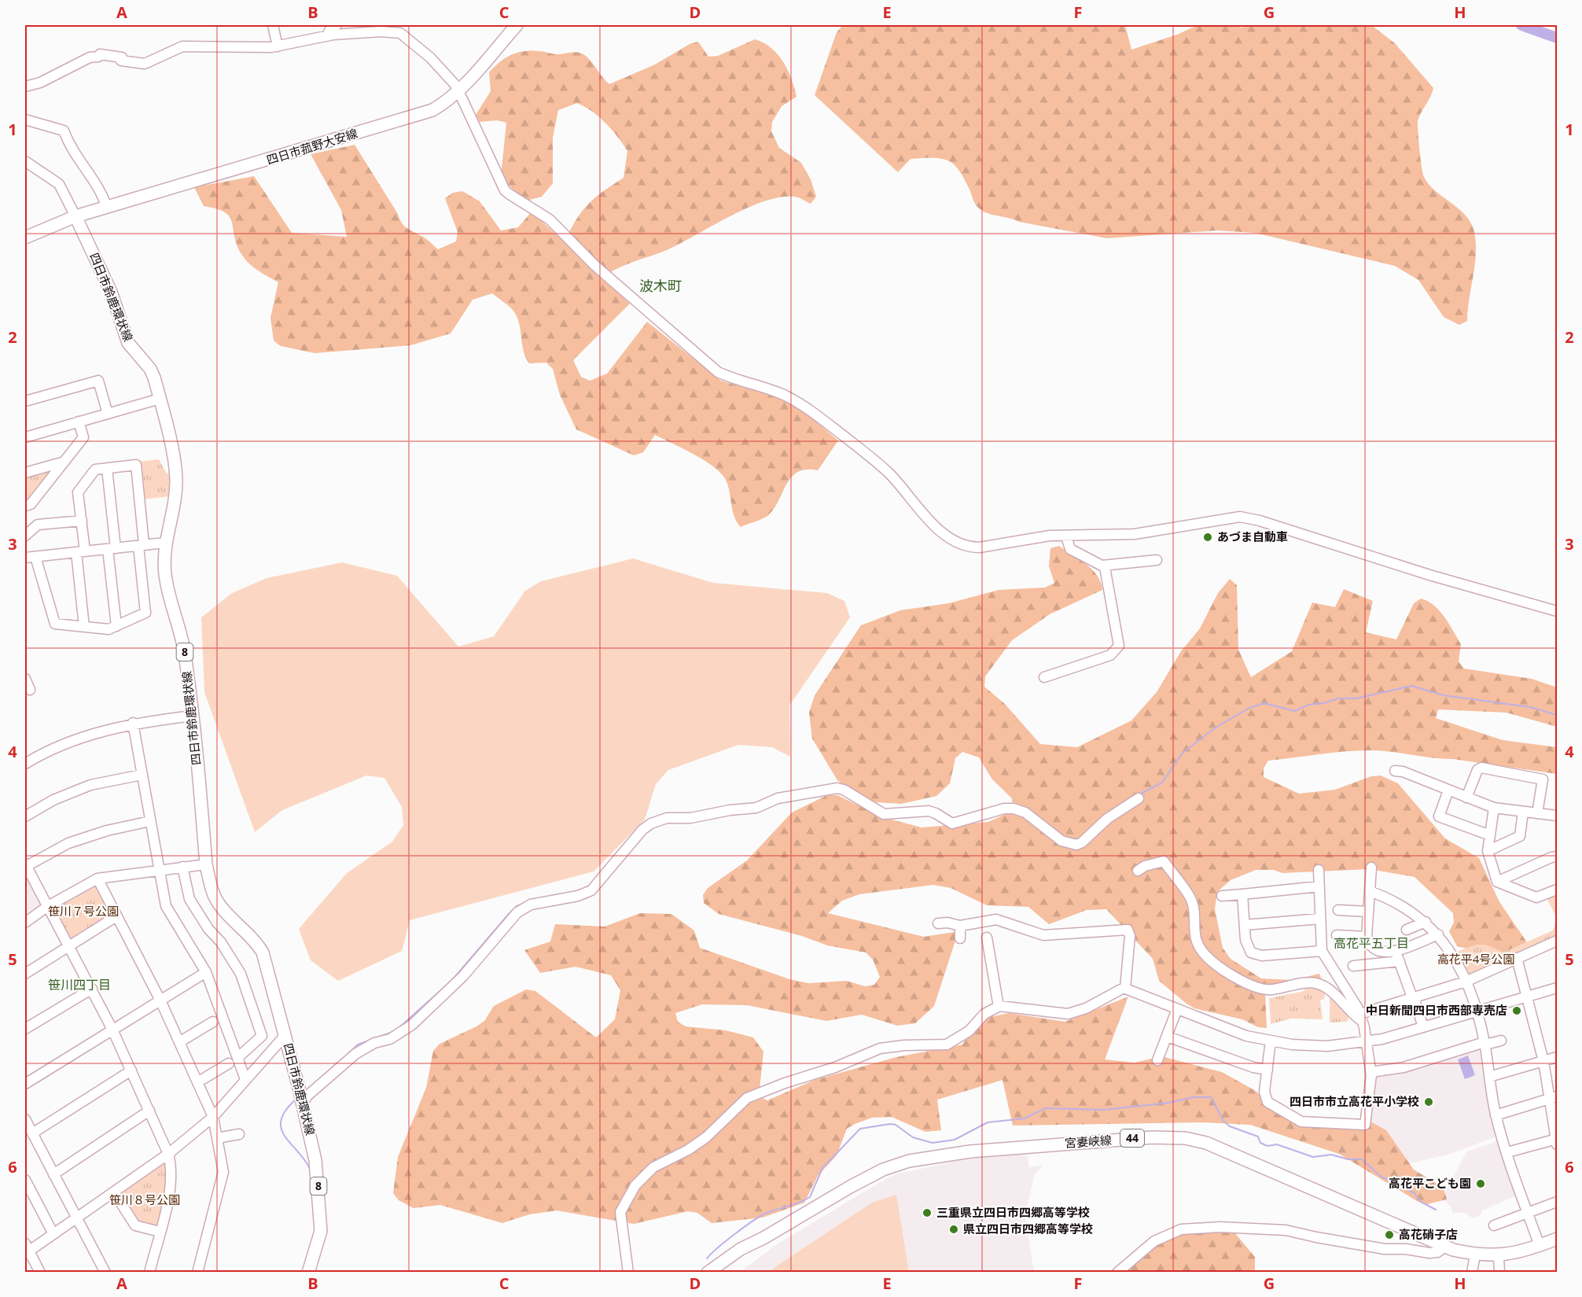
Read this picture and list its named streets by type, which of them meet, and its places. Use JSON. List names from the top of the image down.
{
  "streets": {
    "main road": [
      "四日市菰野大安線",
      "四日市鈴鹿環状線",
      "8",
      "44",
      "宮妻峡線"
    ]
  },
  "crossings": [
    ["四日市菰野大安線", "四日市鈴鹿環状線"]
  ],
  "districts": ["波木町", "高花平五丁目", "笹川四丁目"],
  "parks": ["笹川７号公園", "高花平4号公園", "笹川８号公園"],
  "places": [
    "あづま自動車",
    "中日新聞四日市西部専売店",
    "四日市市立高花平小学校",
    "高花平こども園",
    "三重県立四日市四郷高等学校",
    "県立四日市四郷高等学校",
    "高花硝子店"
  ],
  "grid": {
    "columns": [
      "A",
      "B",
      "C",
      "D",
      "E",
      "F",
      "G",
      "H"
    ],
    "rows": [
      "1",
      "2",
      "3",
      "4",
      "5",
      "6"
    ]
  }
}
